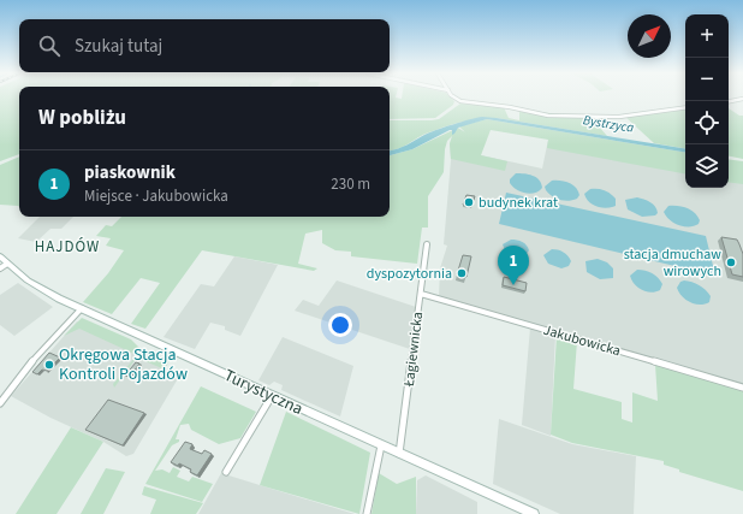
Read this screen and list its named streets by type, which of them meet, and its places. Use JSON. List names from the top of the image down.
{
  "streets": {
    "main road": ["Turystyczna"],
    "street": ["Jakubowicka", "Łagiewnicka"]
  },
  "crossings": [
    ["Jakubowicka", "Łagiewnicka"],
    ["Łagiewnicka", "Turystyczna"]
  ],
  "districts": ["HAJDÓW"],
  "water": ["Bystrzyca"],
  "places": [
    "budynek krat",
    "stacja dmuchaw wirowych",
    "dyspozytornia",
    "Okręgowa Stacja Kontroli Pojazdów"
  ],
  "north": "top right",
  "page": {
    "map_buttons": ["+", "−"],
    "search": "Szukaj tutaj",
    "heading": "W pobliżu",
    "list": [
      {
        "mark": "1",
        "name": "piaskownik",
        "note": "Miejsce · Jakubowicka",
        "value": "230 m"
      }
    ],
    "pins": "1"
  }
}
